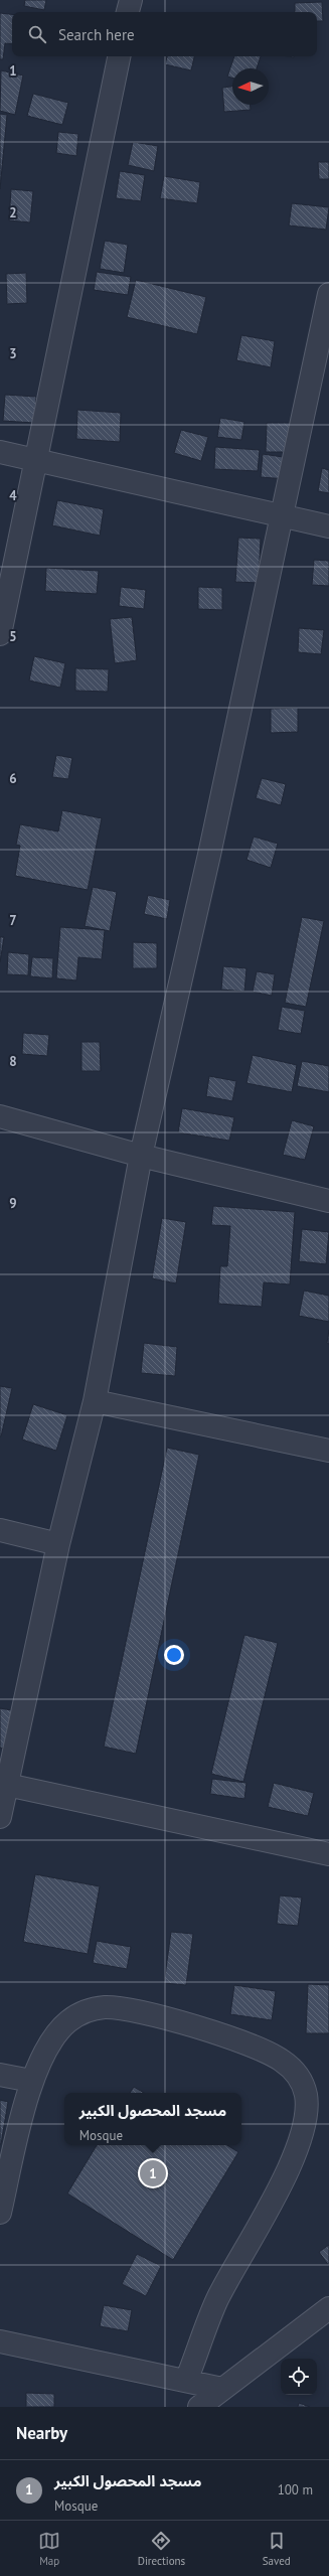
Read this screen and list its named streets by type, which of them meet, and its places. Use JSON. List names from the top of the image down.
{
  "north": "left",
  "page": {
    "search": "Search here",
    "popup": ["مسجد المحصول الكبير", "Mosque"],
    "pins": "1",
    "heading": "Nearby",
    "list": [
      {
        "mark": "1",
        "name": "مسجد المحصول الكبير",
        "note": "Mosque",
        "value": "100 m"
      }
    ],
    "nav": ["Map", "Directions", "Saved"]
  },
  "grid": {
    "rows": [
      "1",
      "2",
      "3",
      "4",
      "5",
      "6",
      "7",
      "8",
      "9"
    ]
  }
}
